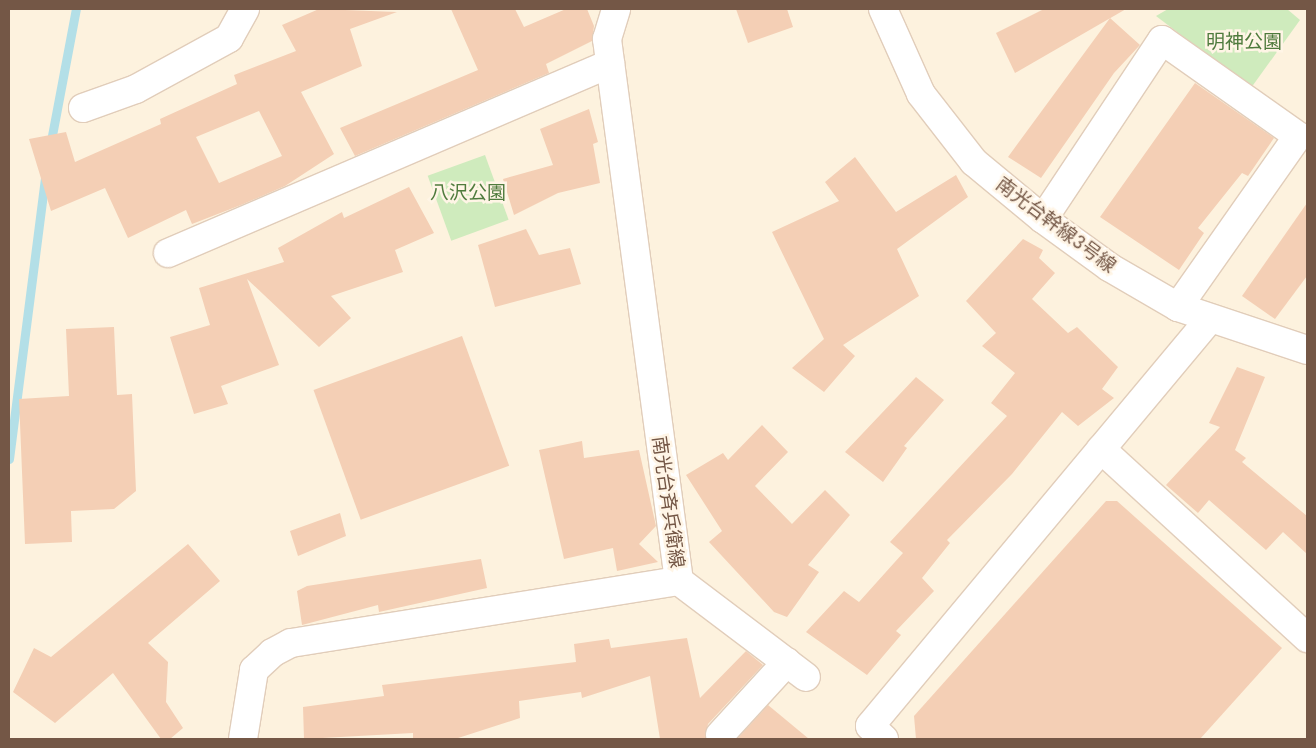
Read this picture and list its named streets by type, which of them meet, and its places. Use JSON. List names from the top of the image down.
{
  "streets": {
    "street": ["南光台幹線３号線", "南光台斉兵衛線"]
  },
  "parks": ["明神公園", "八沢公園"]
}
